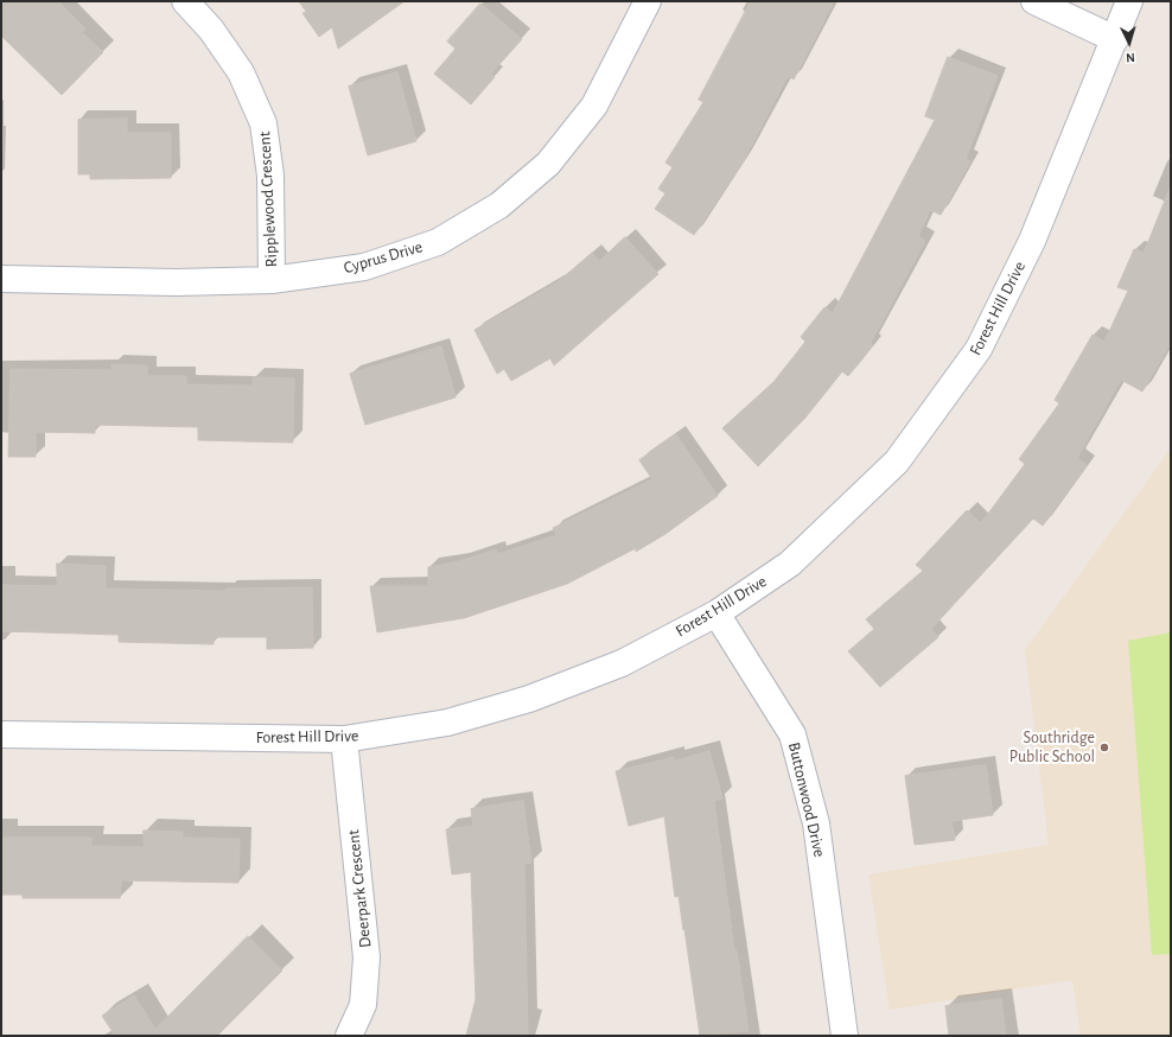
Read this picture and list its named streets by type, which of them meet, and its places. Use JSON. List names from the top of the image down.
{
  "streets": {
    "street": [
      "Ripplewood Crescent",
      "Cyprus Drive",
      "Forest Hill Drive",
      "Buttonwood Drive",
      "Deerpark Crescent"
    ]
  },
  "crossings": [
    ["Ripplewood Crescent", "Cyprus Drive"],
    ["Forest Hill Drive", "Buttonwood Drive"],
    ["Forest Hill Drive", "Deerpark Crescent"]
  ],
  "places": ["Southridge Public School"],
  "north": "bottom"
}
